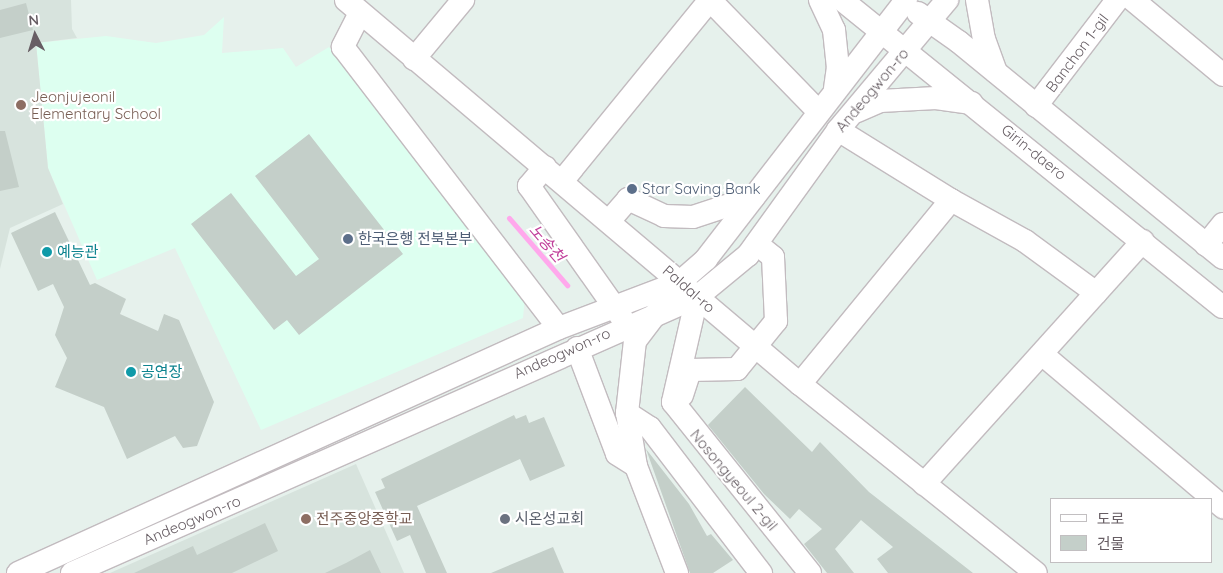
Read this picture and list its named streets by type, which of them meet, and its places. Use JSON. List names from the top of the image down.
{
  "streets": {
    "street": [
      "Banchon 1-gil",
      "Andeogwon-ro",
      "Girin-daero",
      "Paldal-ro",
      "Nosongyeoul 2-gil"
    ]
  },
  "crossings": [
    ["Andeogwon-ro", "Girin-daero"],
    ["Andeogwon-ro", "Paldal-ro"]
  ],
  "water": ["노송천"],
  "places": [
    "Jeonjujeonil Elementary School",
    "Star Saving Bank",
    "한국은행 전북본부",
    "예능관",
    "공연장",
    "전주중앙중학교",
    "시온성교회"
  ],
  "legend": ["도로", "건물"],
  "north": "top"
}
